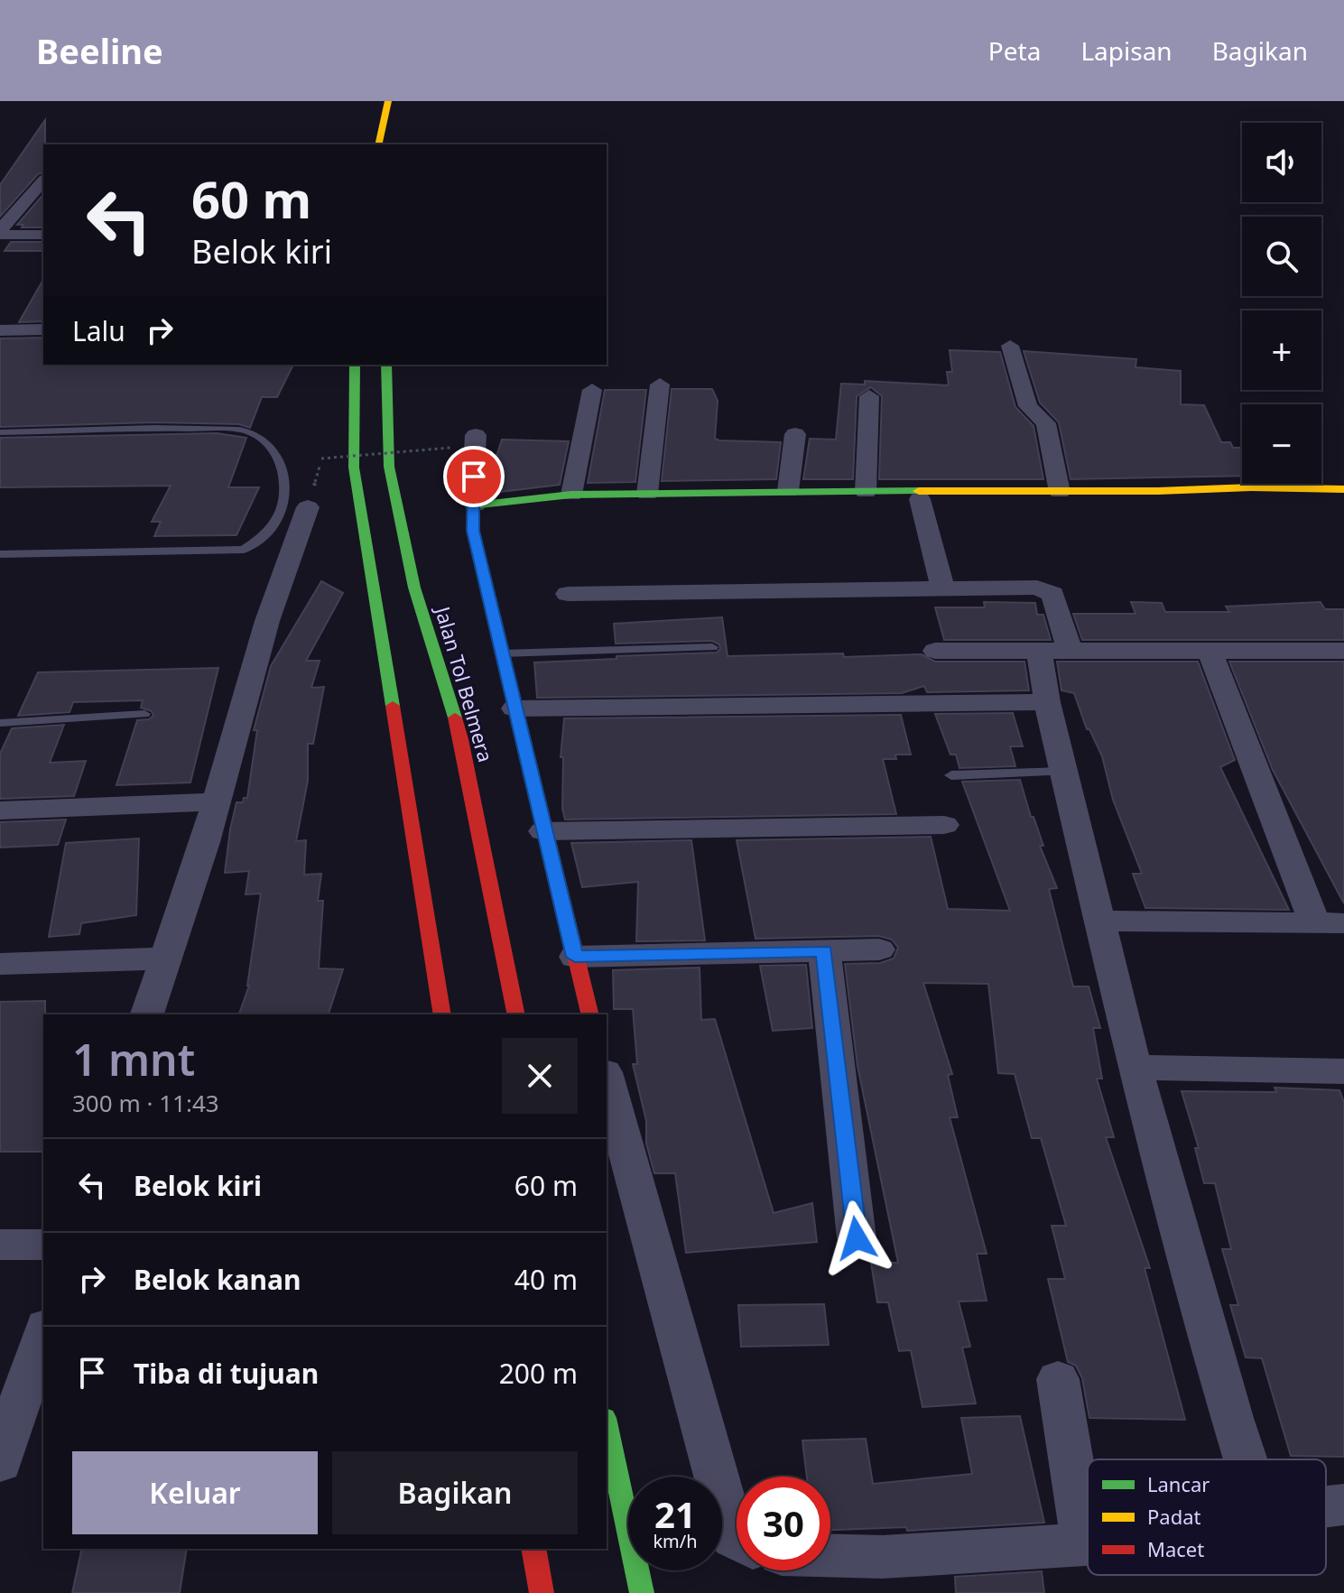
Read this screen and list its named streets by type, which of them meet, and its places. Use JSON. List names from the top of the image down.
{
  "streets": {
    "main road": ["Jalan Tol Belmera"]
  },
  "legend": ["Lancar", "Padat", "Macet"],
  "page": {
    "header": "Beeline",
    "nav": ["Peta", "Lapisan", "Bagikan"],
    "map_buttons": ["+", "−"],
    "turn": ["60 m", "Belok kiri"],
    "then": "Lalu",
    "heading": ["1 mnt", "300 m · 11:43"],
    "list": [
      {
        "name": "Belok kiri",
        "value": "60 m"
      },
      {
        "name": "Belok kanan",
        "value": "40 m"
      },
      {
        "name": "Tiba di tujuan",
        "value": "200 m"
      }
    ],
    "buttons": ["Keluar", "Bagikan"],
    "speed": "21 km/h",
    "limit": "30"
  }
}
